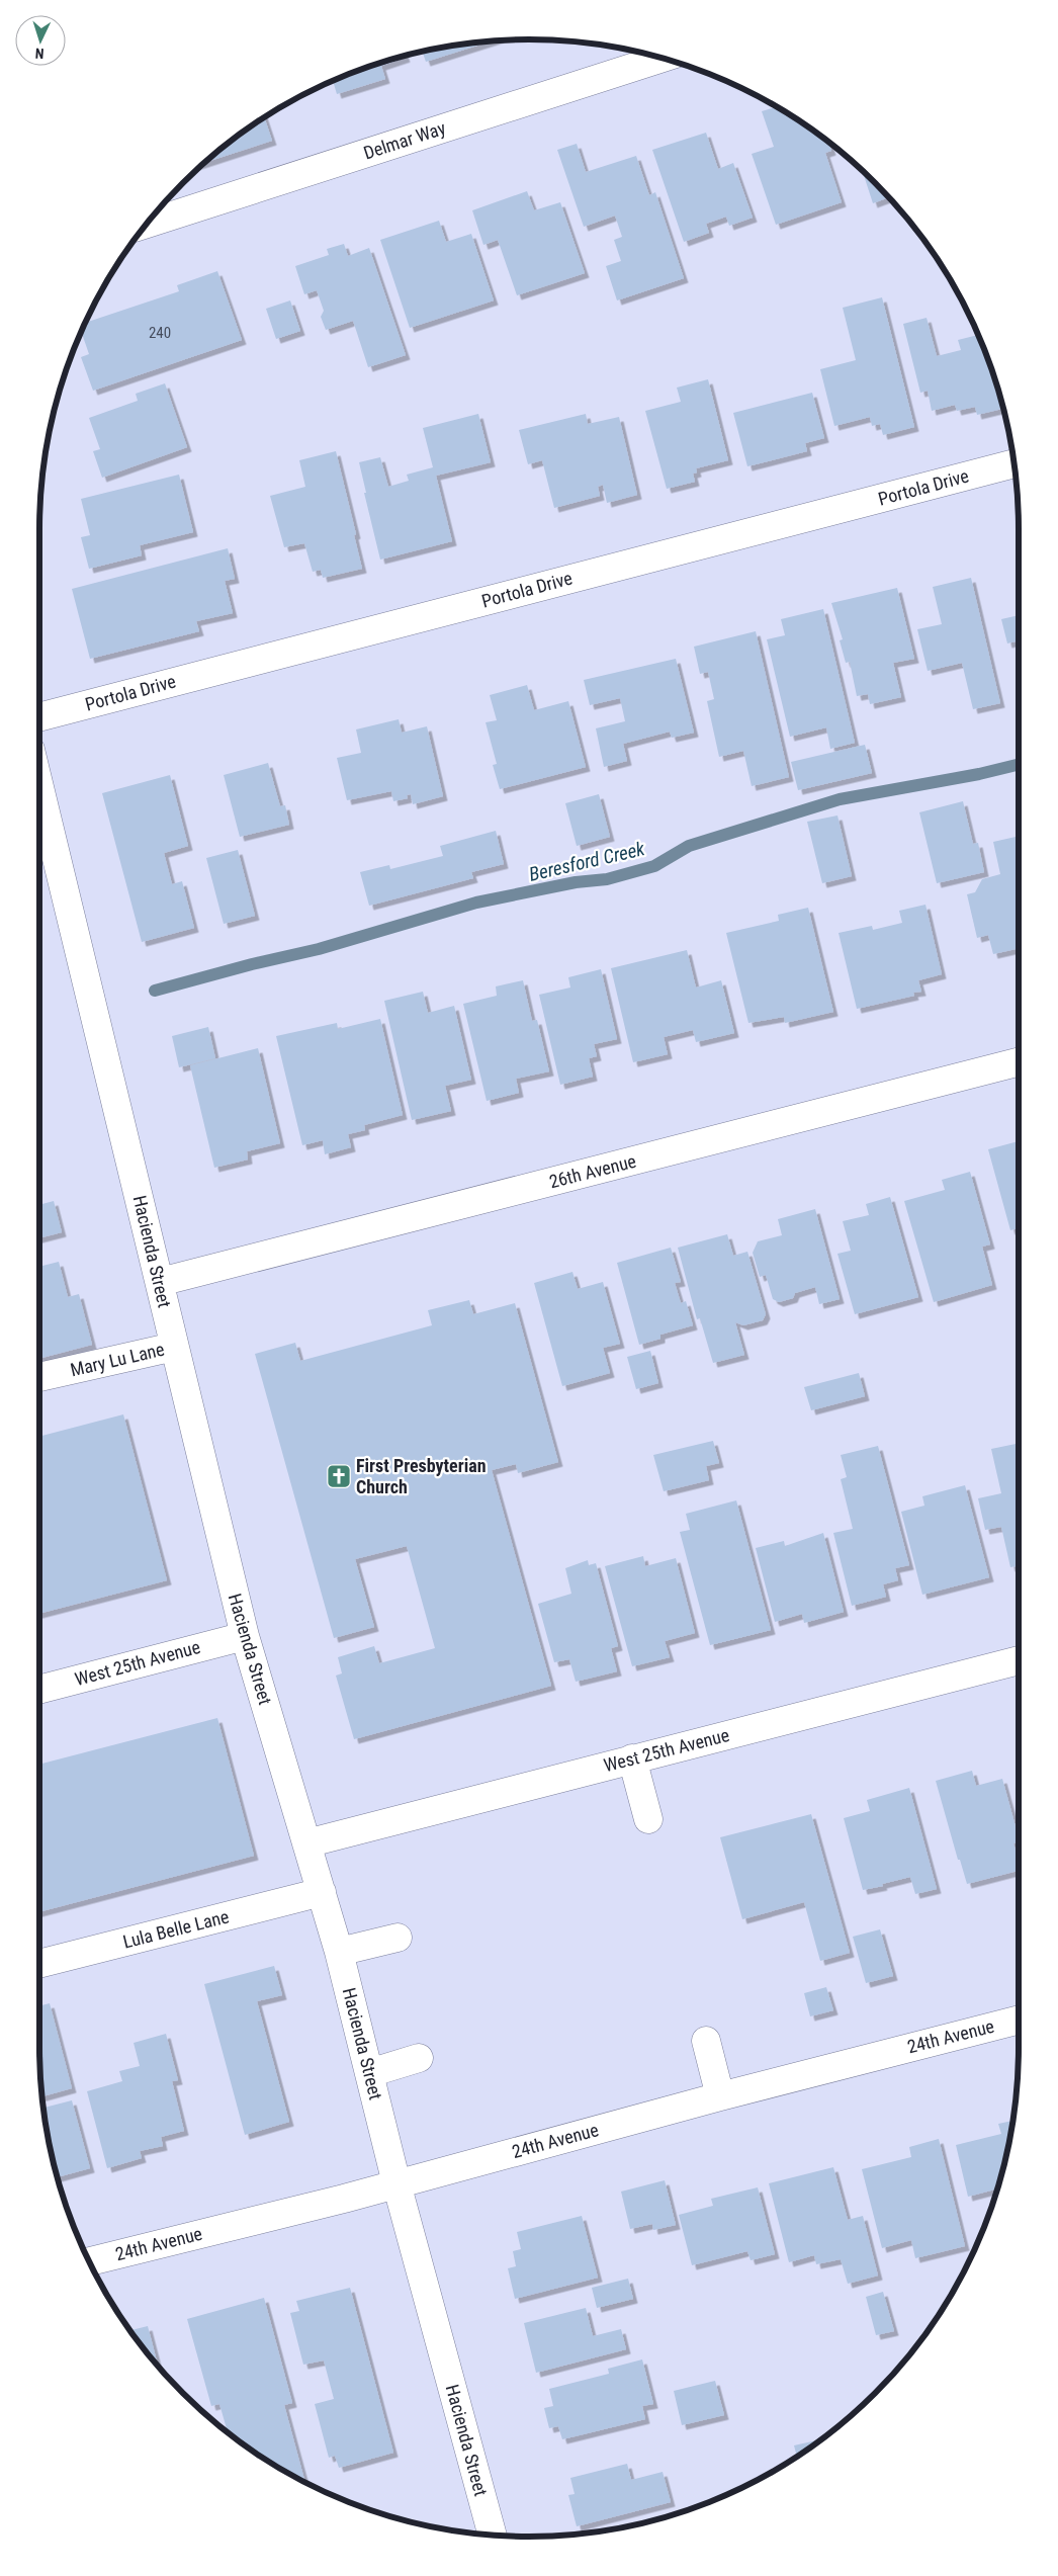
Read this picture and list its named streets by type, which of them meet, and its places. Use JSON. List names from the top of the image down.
{
  "streets": {
    "street": [
      "Delmar Way",
      "Portola Drive",
      "26th Avenue",
      "Hacienda Street",
      "Mary Lu Lane",
      "West 25th Avenue",
      "Lula Belle Lane",
      "24th Avenue"
    ]
  },
  "crossings": [
    ["26th Avenue", "Hacienda Street"],
    ["Hacienda Street", "Mary Lu Lane"],
    ["Hacienda Street", "West 25th Avenue"],
    ["Hacienda Street", "Lula Belle Lane"],
    ["Hacienda Street", "24th Avenue"]
  ],
  "water": ["Beresford Creek"],
  "places": {
    "church": ["First Presbyterian Church"]
  },
  "house_numbers": ["240"],
  "north": "bottom"
}
